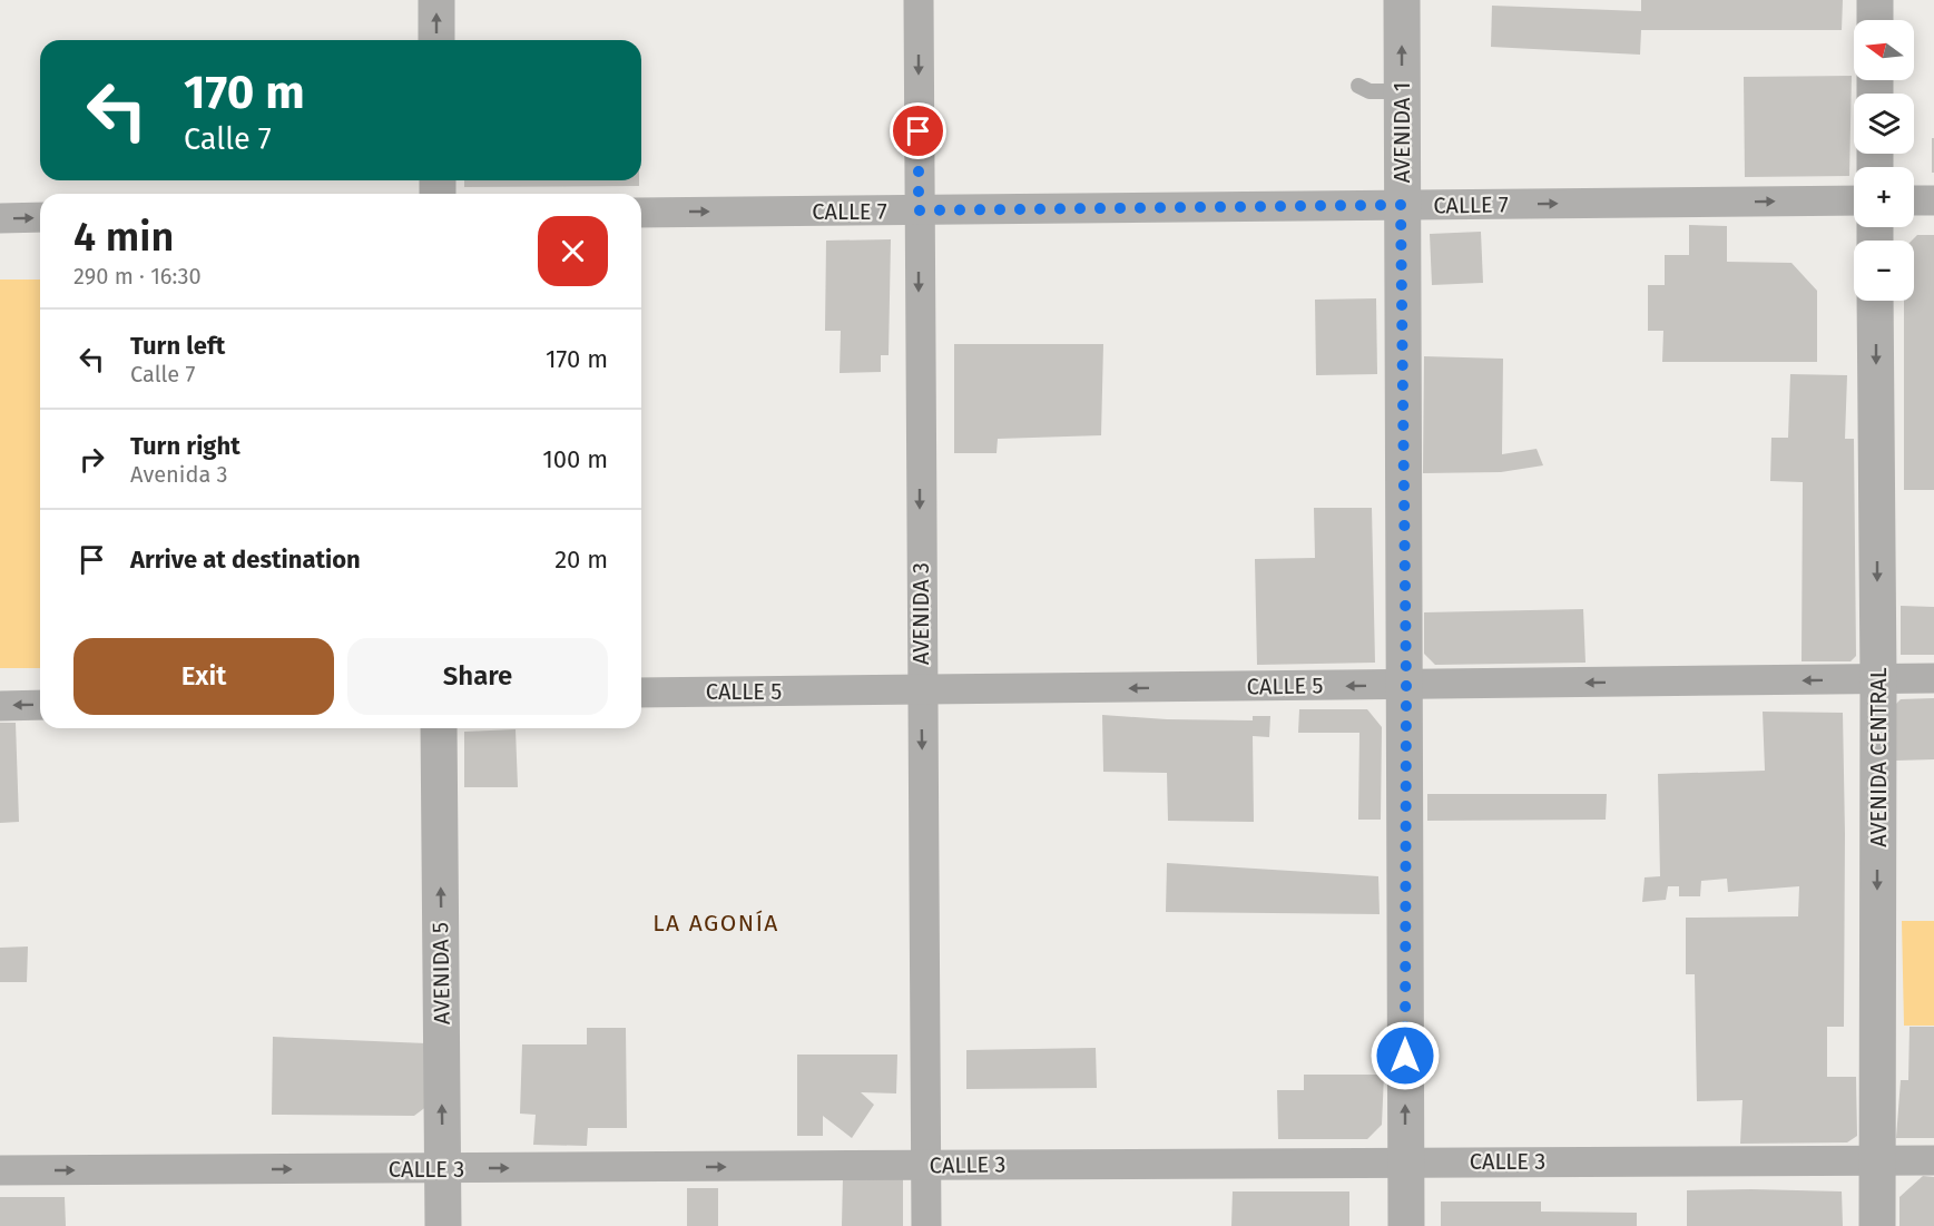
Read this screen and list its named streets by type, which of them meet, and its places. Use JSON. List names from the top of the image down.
{
  "streets": {
    "street": [
      "AVENIDA 1",
      "CALLE 7",
      "AVENIDA 3",
      "CALLE 5",
      "AVENIDA CENTRAL",
      "AVENIDA 5",
      "CALLE 3"
    ]
  },
  "crossings": [
    ["AVENIDA 1", "CALLE 7"],
    ["AVENIDA 1", "CALLE 5"],
    ["AVENIDA 1", "CALLE 3"],
    ["CALLE 7", "AVENIDA 3"],
    ["AVENIDA 3", "CALLE 5"],
    ["AVENIDA 3", "CALLE 3"],
    ["CALLE 5", "AVENIDA CENTRAL"],
    ["AVENIDA CENTRAL", "CALLE 3"],
    ["AVENIDA 5", "CALLE 3"]
  ],
  "one_way": [
    "AVENIDA 1",
    "CALLE 7",
    "AVENIDA 3",
    "CALLE 5",
    "AVENIDA CENTRAL",
    "AVENIDA 5",
    "CALLE 3"
  ],
  "districts": ["LA AGONÍA"],
  "north": "left",
  "page": {
    "map_buttons": ["+", "−"],
    "turn": ["170 m", "Calle 7"],
    "heading": ["4 min", "290 m · 16:30"],
    "list": [
      {
        "name": "Turn left",
        "note": "Calle 7",
        "value": "170 m"
      },
      {
        "name": "Turn right",
        "note": "Avenida 3",
        "value": "100 m"
      },
      {
        "name": "Arrive at destination",
        "value": "20 m"
      }
    ],
    "buttons": ["Exit", "Share"]
  }
}
